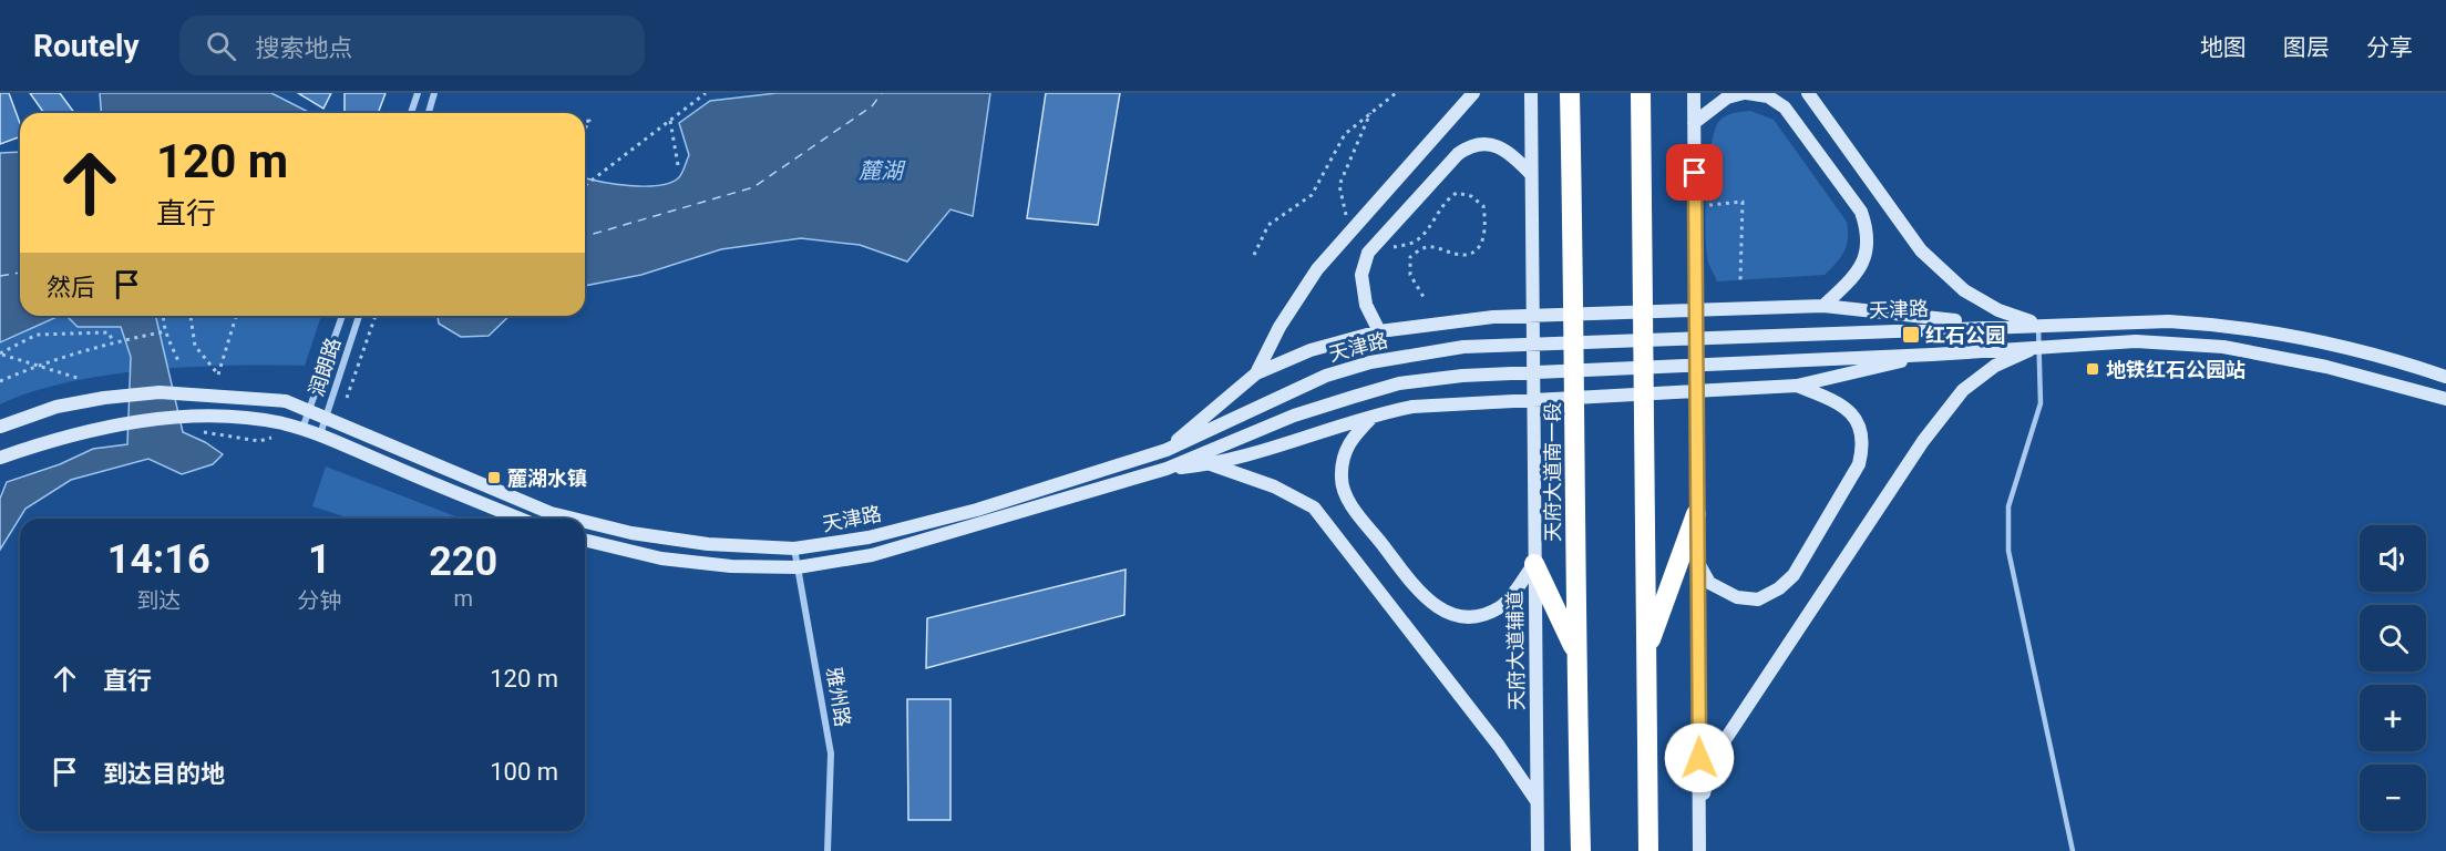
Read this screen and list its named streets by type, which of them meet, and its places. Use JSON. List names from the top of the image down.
{
  "streets": {
    "highway": ["天府大道南一段"],
    "street": [
      "天津路",
      "润朗路",
      "天府大道辅道",
      "雅州路"
    ]
  },
  "crossings": [
    ["天津路", "润朗路"],
    ["天津路", "雅州路"]
  ],
  "water": ["麓湖"],
  "places": {
    "transit": ["红石公园", "地铁红石公园站", "麓湖水镇"]
  },
  "page": {
    "header": "Routely",
    "search": "搜索地点",
    "nav": ["地图", "图层", "分享"],
    "turn": ["120 m", "直行"],
    "then": "然后",
    "eta": [
      "14:16",
      "到达",
      "1",
      "分钟",
      "220",
      "m"
    ],
    "map_buttons": ["+", "−"],
    "list": [
      {
        "name": "直行",
        "value": "120 m"
      },
      {
        "name": "到达目的地",
        "value": "100 m"
      }
    ]
  }
}
